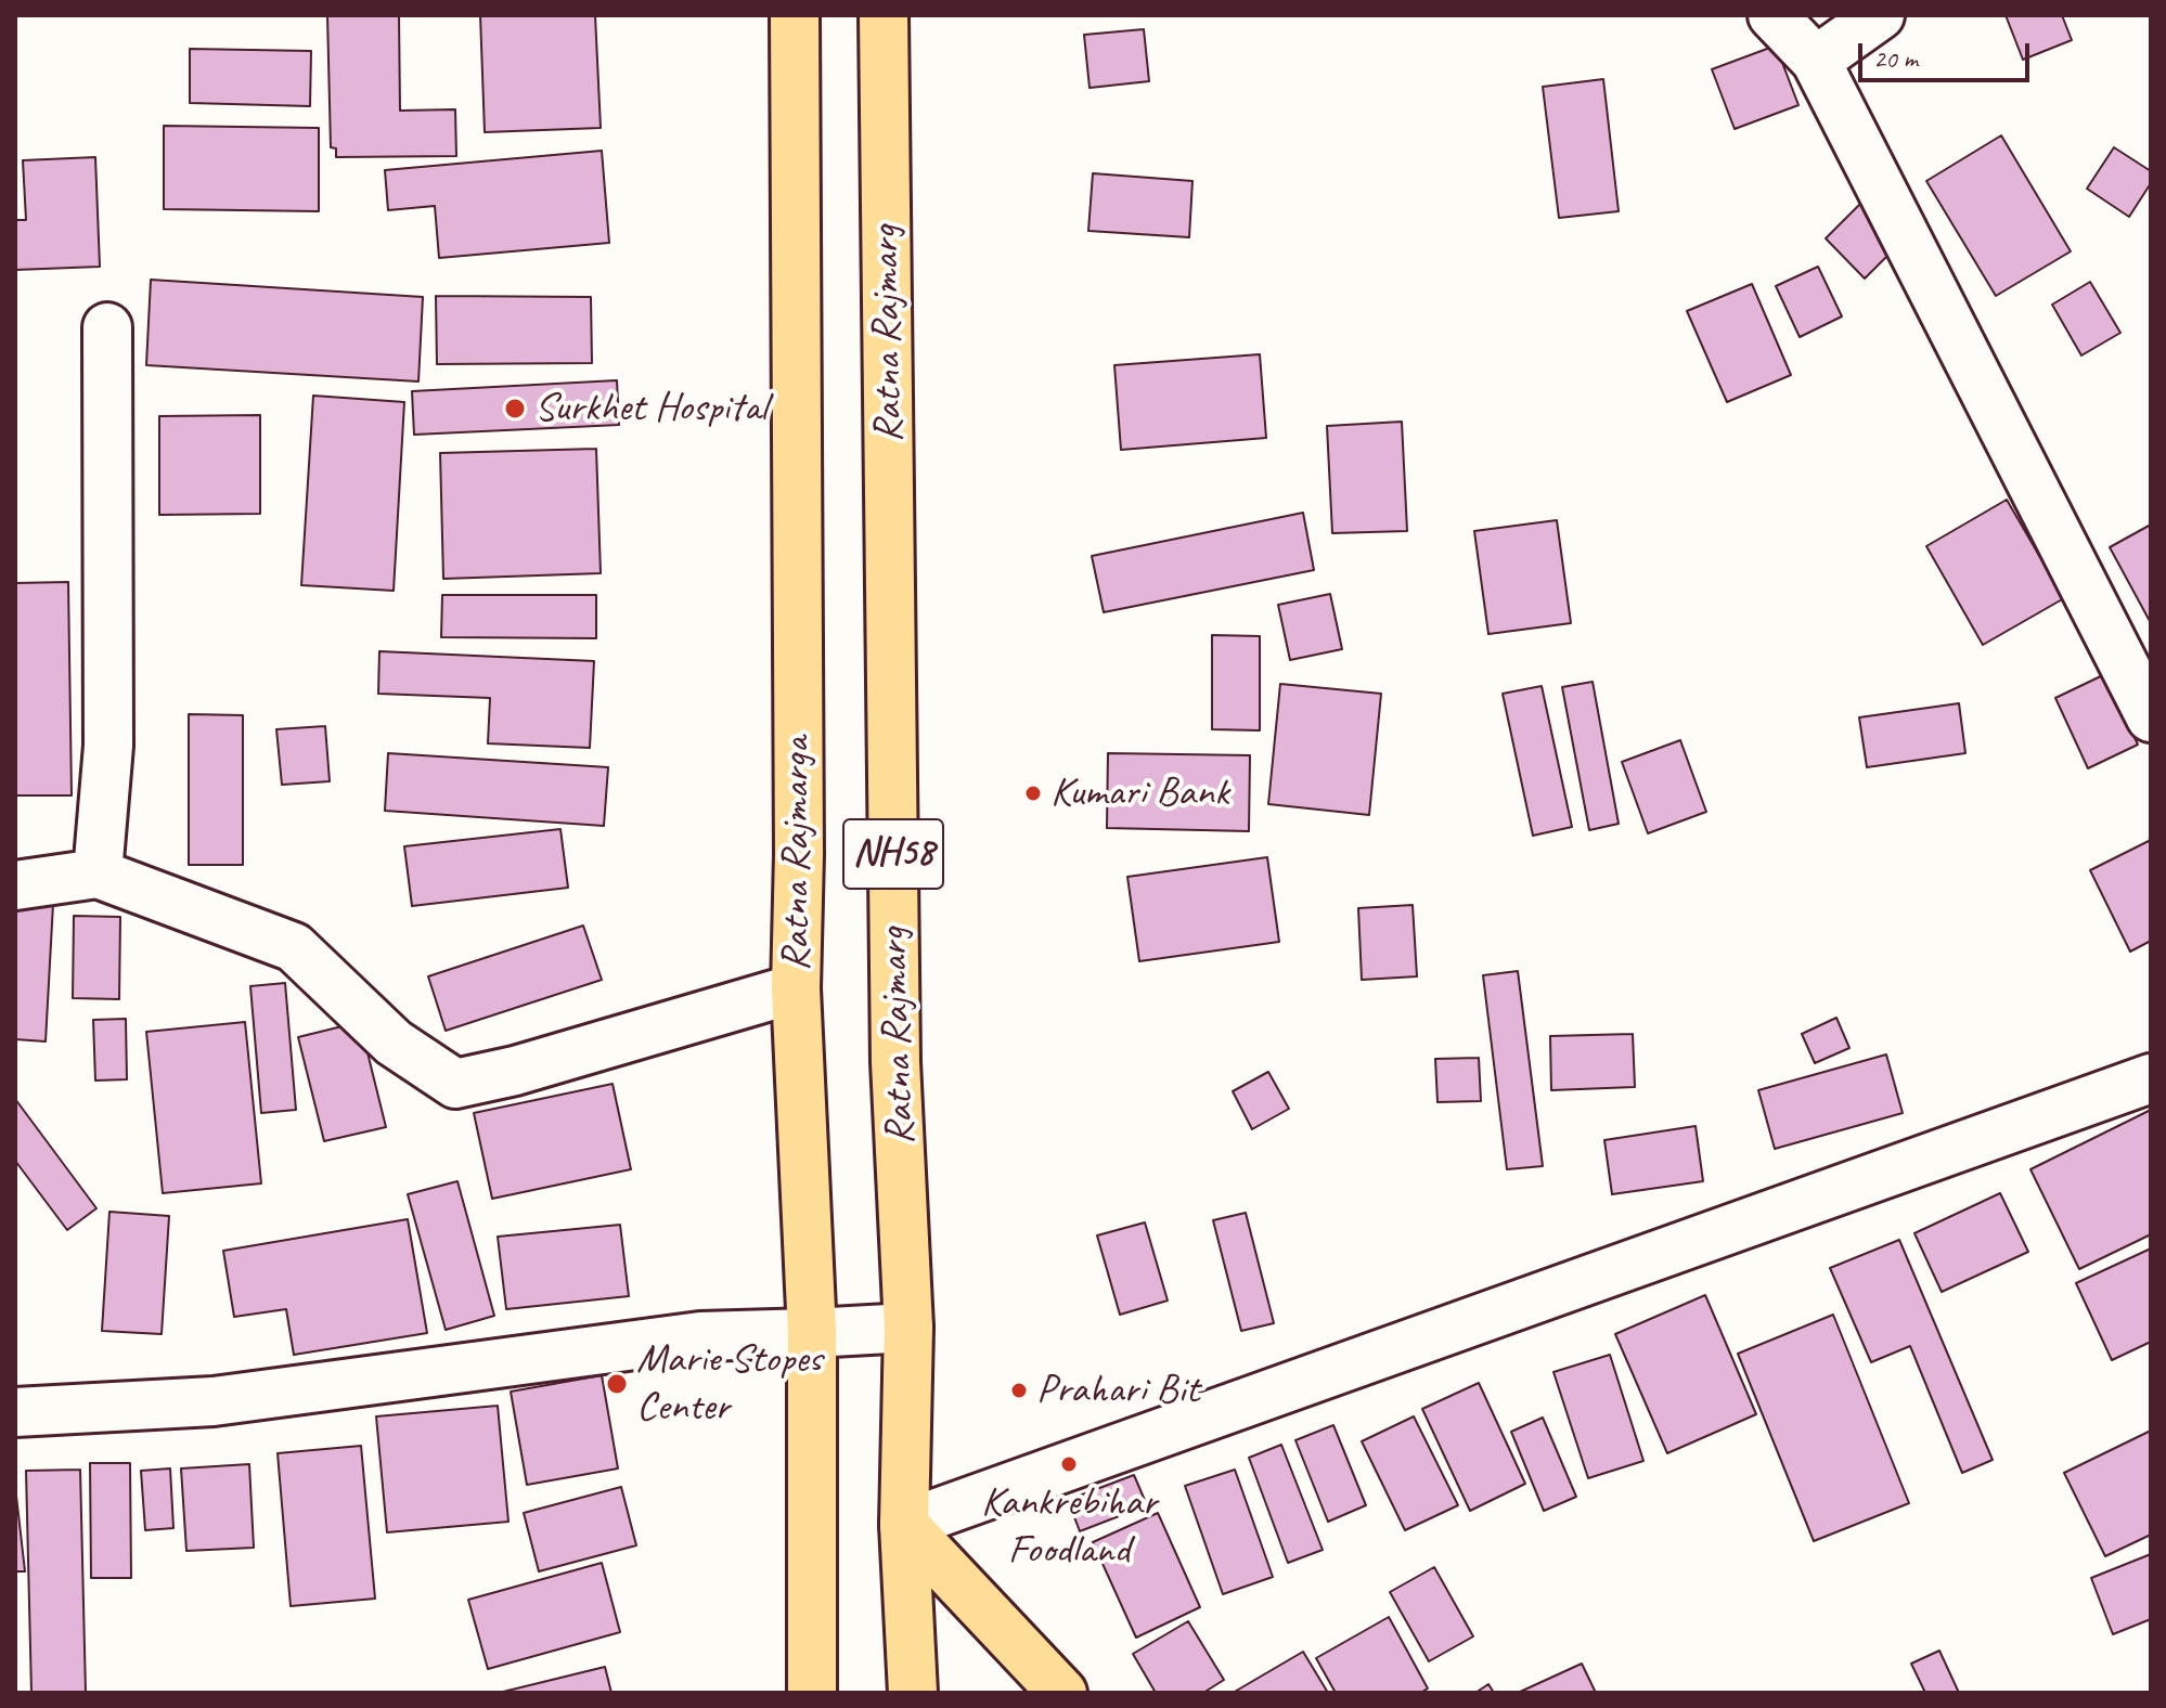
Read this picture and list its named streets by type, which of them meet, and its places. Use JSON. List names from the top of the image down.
{
  "streets": {
    "main road": ["Ratna Rajmarg", "Ratna Rajmarga", "NH58"]
  },
  "places": [
    "Surkhet Hospital",
    "Kumari Bank",
    "Marie Stopes Center",
    "Prahari Bit",
    "Kankrebihar Foodland"
  ],
  "scale_bar": "20 m"
}
